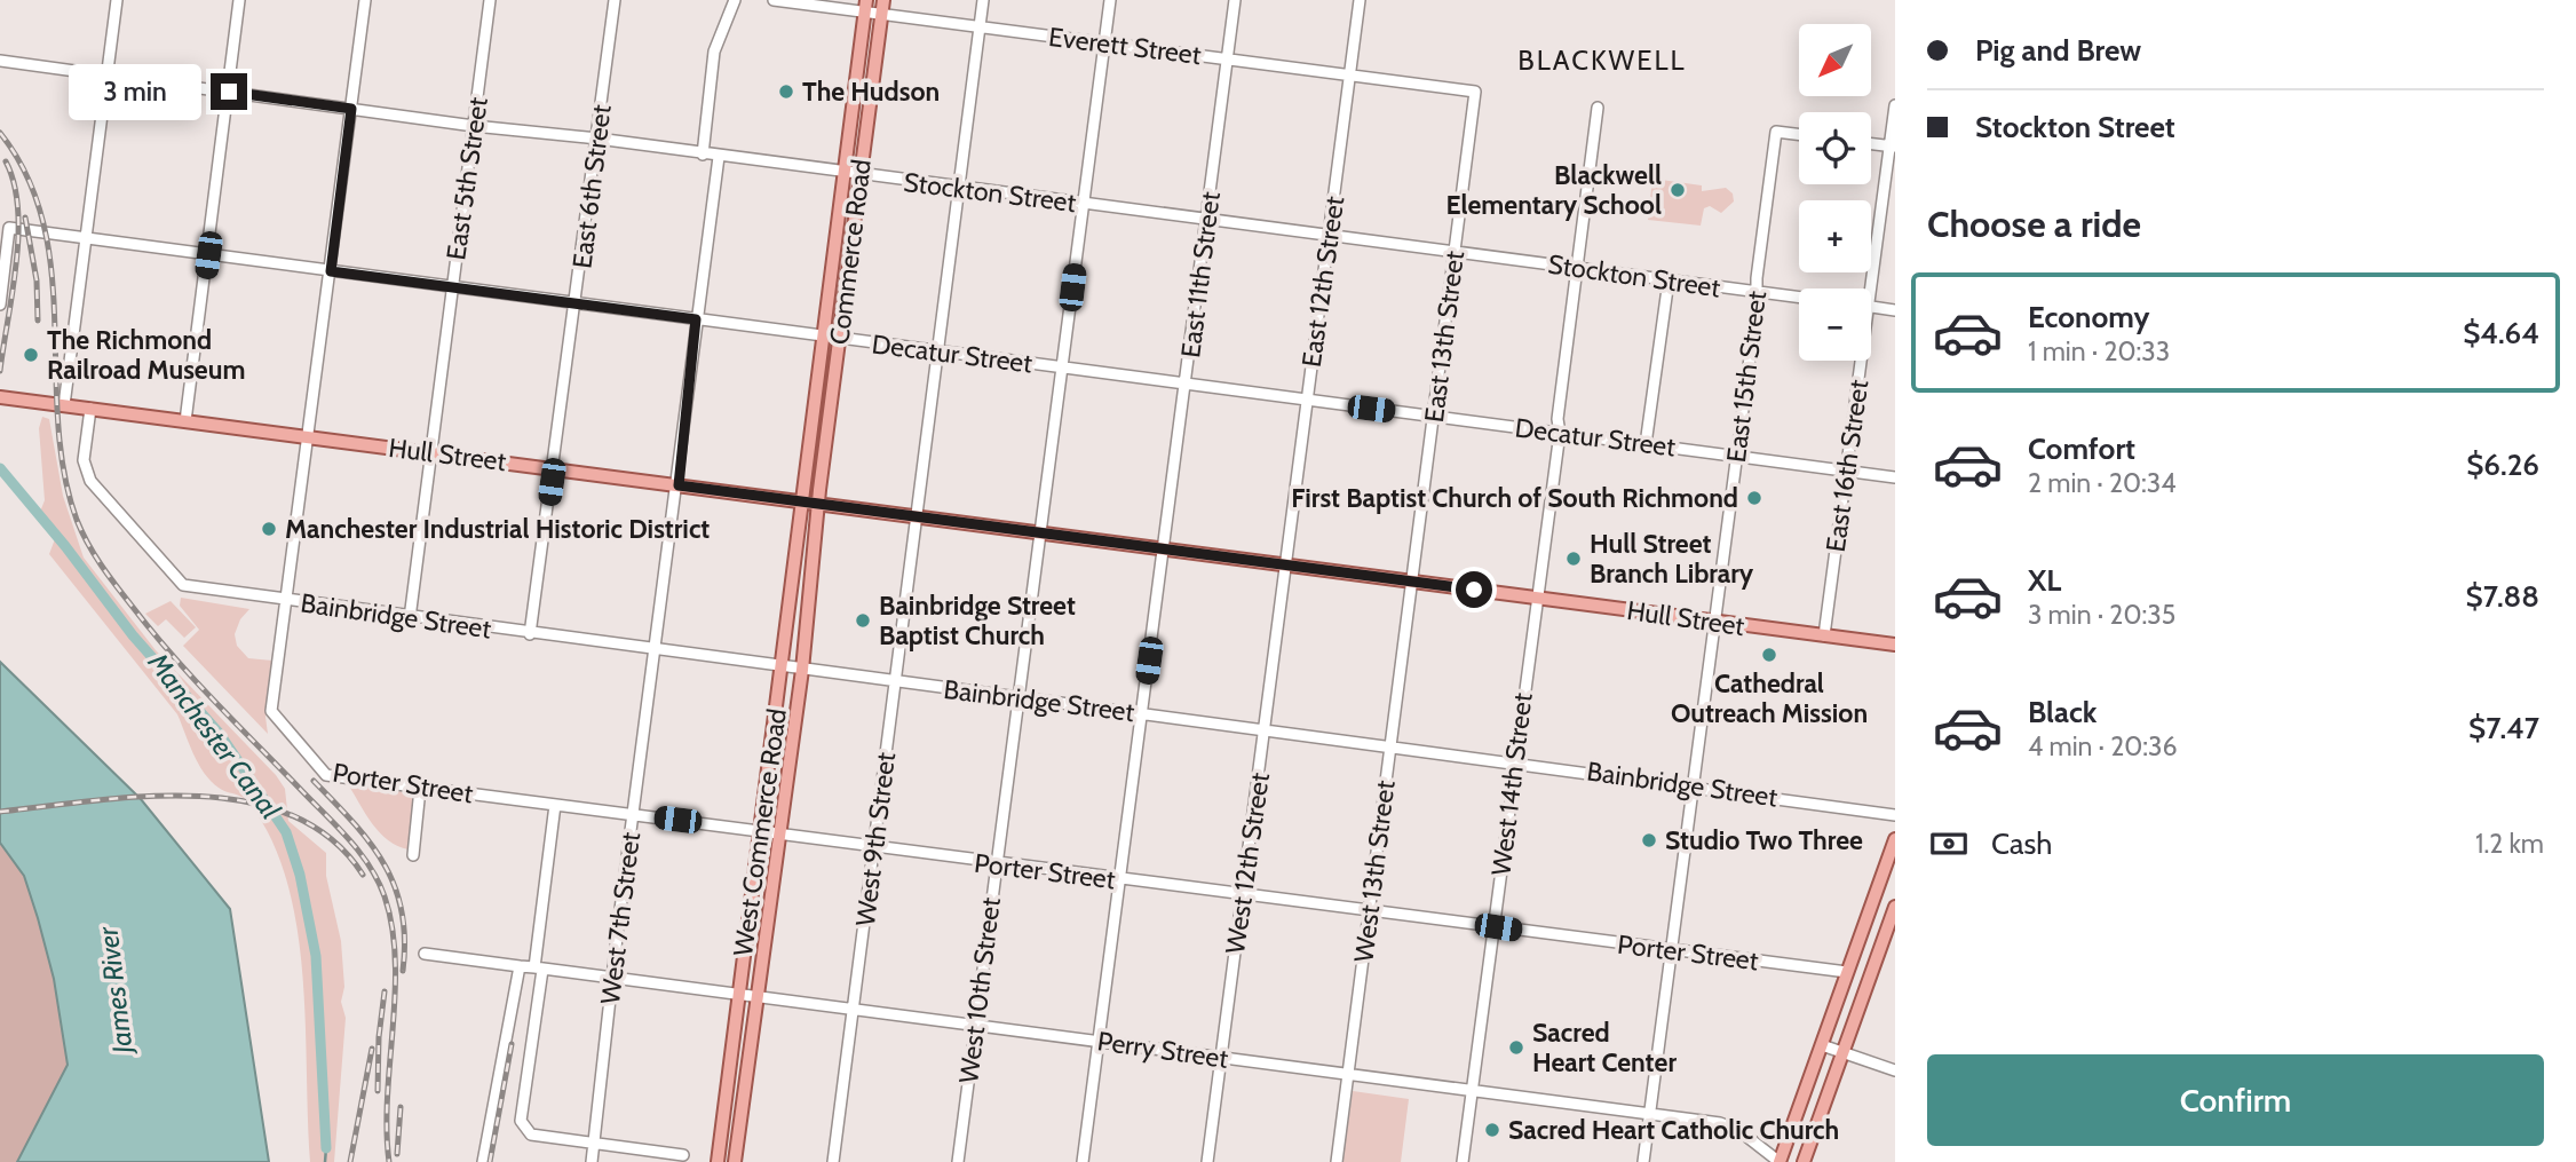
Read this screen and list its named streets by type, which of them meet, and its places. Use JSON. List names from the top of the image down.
{
  "streets": {
    "main road": ["Commerce Road", "Hull Street", "West Commerce Road"],
    "street": [
      "Everett Street",
      "East 5th Street",
      "East 6th Street",
      "Stockton Street",
      "East 11th Street",
      "East 12th Street",
      "East 13th Street",
      "Decatur Street",
      "East 15th Street",
      "East 16th Street",
      "Bainbridge Street",
      "Porter Street",
      "West 14th Street",
      "West 9th Street",
      "West 12th Street",
      "West 13th Street",
      "West 7th Street",
      "West 10th Street",
      "Perry Street"
    ]
  },
  "crossings": [
    ["Everett Street", "Commerce Road"],
    ["Everett Street", "East 11th Street"],
    ["Everett Street", "East 12th Street"],
    ["Everett Street", "East 13th Street"],
    ["Everett Street", "West 9th Street"],
    ["Everett Street", "West 10th Street"],
    ["East 5th Street", "Stockton Street"],
    ["East 5th Street", "Decatur Street"],
    ["East 5th Street", "Hull Street"],
    ["East 5th Street", "Bainbridge Street"],
    ["East 6th Street", "Stockton Street"],
    ["East 6th Street", "Decatur Street"],
    ["East 6th Street", "Hull Street"],
    ["East 6th Street", "Bainbridge Street"],
    ["Stockton Street", "Commerce Road"],
    ["Stockton Street", "East 11th Street"],
    ["Stockton Street", "East 12th Street"],
    ["Stockton Street", "East 13th Street"],
    ["Stockton Street", "East 15th Street"],
    ["Stockton Street", "West 14th Street"],
    ["Stockton Street", "West 9th Street"],
    ["Stockton Street", "West 7th Street"],
    ["Stockton Street", "West 10th Street"],
    ["Commerce Road", "Decatur Street"],
    ["Commerce Road", "Hull Street"],
    ["Commerce Road", "West Commerce Road"],
    ["East 11th Street", "Decatur Street"],
    ["East 11th Street", "Hull Street"],
    ["East 11th Street", "Bainbridge Street"],
    ["East 11th Street", "Porter Street"],
    ["East 11th Street", "Perry Street"],
    ["East 12th Street", "Decatur Street"],
    ["East 12th Street", "Hull Street"],
    ["East 12th Street", "West 12th Street"],
    ["East 13th Street", "Decatur Street"],
    ["East 13th Street", "Hull Street"],
    ["East 13th Street", "West 13th Street"],
    ["Decatur Street", "East 15th Street"],
    ["Decatur Street", "East 16th Street"],
    ["Decatur Street", "West 14th Street"],
    ["Decatur Street", "West 9th Street"],
    ["Decatur Street", "West 7th Street"],
    ["Decatur Street", "West 10th Street"],
    ["East 15th Street", "Hull Street"],
    ["East 15th Street", "Bainbridge Street"],
    ["East 15th Street", "Porter Street"],
    ["East 15th Street", "Perry Street"],
    ["Hull Street", "East 16th Street"],
    ["Hull Street", "Bainbridge Street"],
    ["Hull Street", "West 14th Street"],
    ["Hull Street", "West Commerce Road"],
    ["Hull Street", "West 9th Street"],
    ["Hull Street", "West 12th Street"],
    ["Hull Street", "West 13th Street"],
    ["Hull Street", "West 7th Street"],
    ["Hull Street", "West 10th Street"],
    ["Bainbridge Street", "Porter Street"],
    ["Bainbridge Street", "West 14th Street"],
    ["Bainbridge Street", "West Commerce Road"],
    ["Bainbridge Street", "West 9th Street"],
    ["Bainbridge Street", "West 12th Street"],
    ["Bainbridge Street", "West 13th Street"],
    ["Bainbridge Street", "West 7th Street"],
    ["Bainbridge Street", "West 10th Street"],
    ["Porter Street", "West 14th Street"],
    ["Porter Street", "West Commerce Road"],
    ["Porter Street", "West 9th Street"],
    ["Porter Street", "West 12th Street"],
    ["Porter Street", "West 13th Street"],
    ["Porter Street", "West 7th Street"],
    ["Porter Street", "West 10th Street"],
    ["West 14th Street", "Perry Street"],
    ["West Commerce Road", "Perry Street"],
    ["West 9th Street", "Perry Street"],
    ["West 12th Street", "Perry Street"],
    ["West 13th Street", "Perry Street"],
    ["West 7th Street", "Perry Street"],
    ["West 10th Street", "Perry Street"]
  ],
  "districts": ["BLACKWELL"],
  "water": ["Manchester Canal", "James River"],
  "places": [
    "The Hudson",
    "Blackwell Elementary School",
    "The Richmond Railroad Museum",
    "First Baptist Church of South Richmond",
    "Manchester Industrial Historic District",
    "Hull Street Branch Library",
    "Bainbridge Street Baptist Church",
    "Cathedral Outreach Mission",
    "Studio Two Three",
    "Sacred Heart Center",
    "Sacred Heart Catholic Church"
  ],
  "north": "bottom left",
  "page": {
    "banner": ["Pig and Brew", "Stockton Street"],
    "map_buttons": ["+", "−"],
    "bubble": "3 min",
    "heading": "Choose a ride",
    "list": [
      {
        "name": "Economy",
        "note": "1 min · 20:33",
        "value": "$4.64"
      },
      {
        "name": "Comfort",
        "note": "2 min · 20:34",
        "value": "$6.26"
      },
      {
        "name": "XL",
        "note": "3 min · 20:35",
        "value": "$7.88"
      },
      {
        "name": "Black",
        "note": "4 min · 20:36",
        "value": "$7.47"
      }
    ],
    "pay": ["Cash", "1.2 km"],
    "buttons": "Confirm"
  }
}
